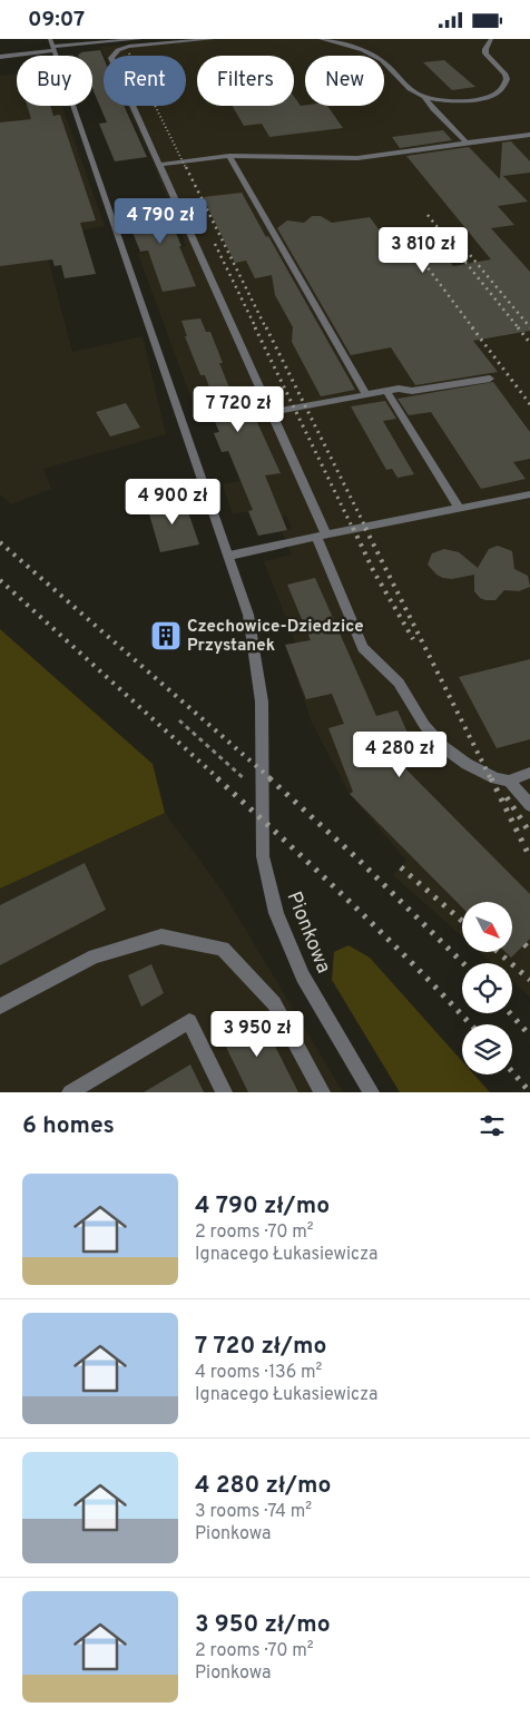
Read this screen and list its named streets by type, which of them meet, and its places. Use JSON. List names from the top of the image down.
{
  "streets": {
    "street": ["Pionkowa"]
  },
  "places": {
    "building": ["Czechowice-Dziedzice Przystanek"]
  },
  "north": "bottom right",
  "page": {
    "status": "09:07",
    "chip": [
      "Buy",
      "Rent",
      "Filters",
      "New"
    ],
    "price": [
      "4 790 zł",
      "3 810 zł",
      "7 720 zł",
      "4 900 zł",
      "4 280 zł",
      "3 950 zł"
    ],
    "heading": "6 homes",
    "list": [
      {
        "name": "4 790 zł/mo",
        "note": "2 rooms · 70 m² · Ignacego Łukasiewicza"
      },
      {
        "name": "7 720 zł/mo",
        "note": "4 rooms · 136 m² · Ignacego Łukasiewicza"
      },
      {
        "name": "4 280 zł/mo",
        "note": "3 rooms · 74 m² · Pionkowa"
      },
      {
        "name": "3 950 zł/mo",
        "note": "2 rooms · 70 m² · Pionkowa"
      }
    ]
  }
}
